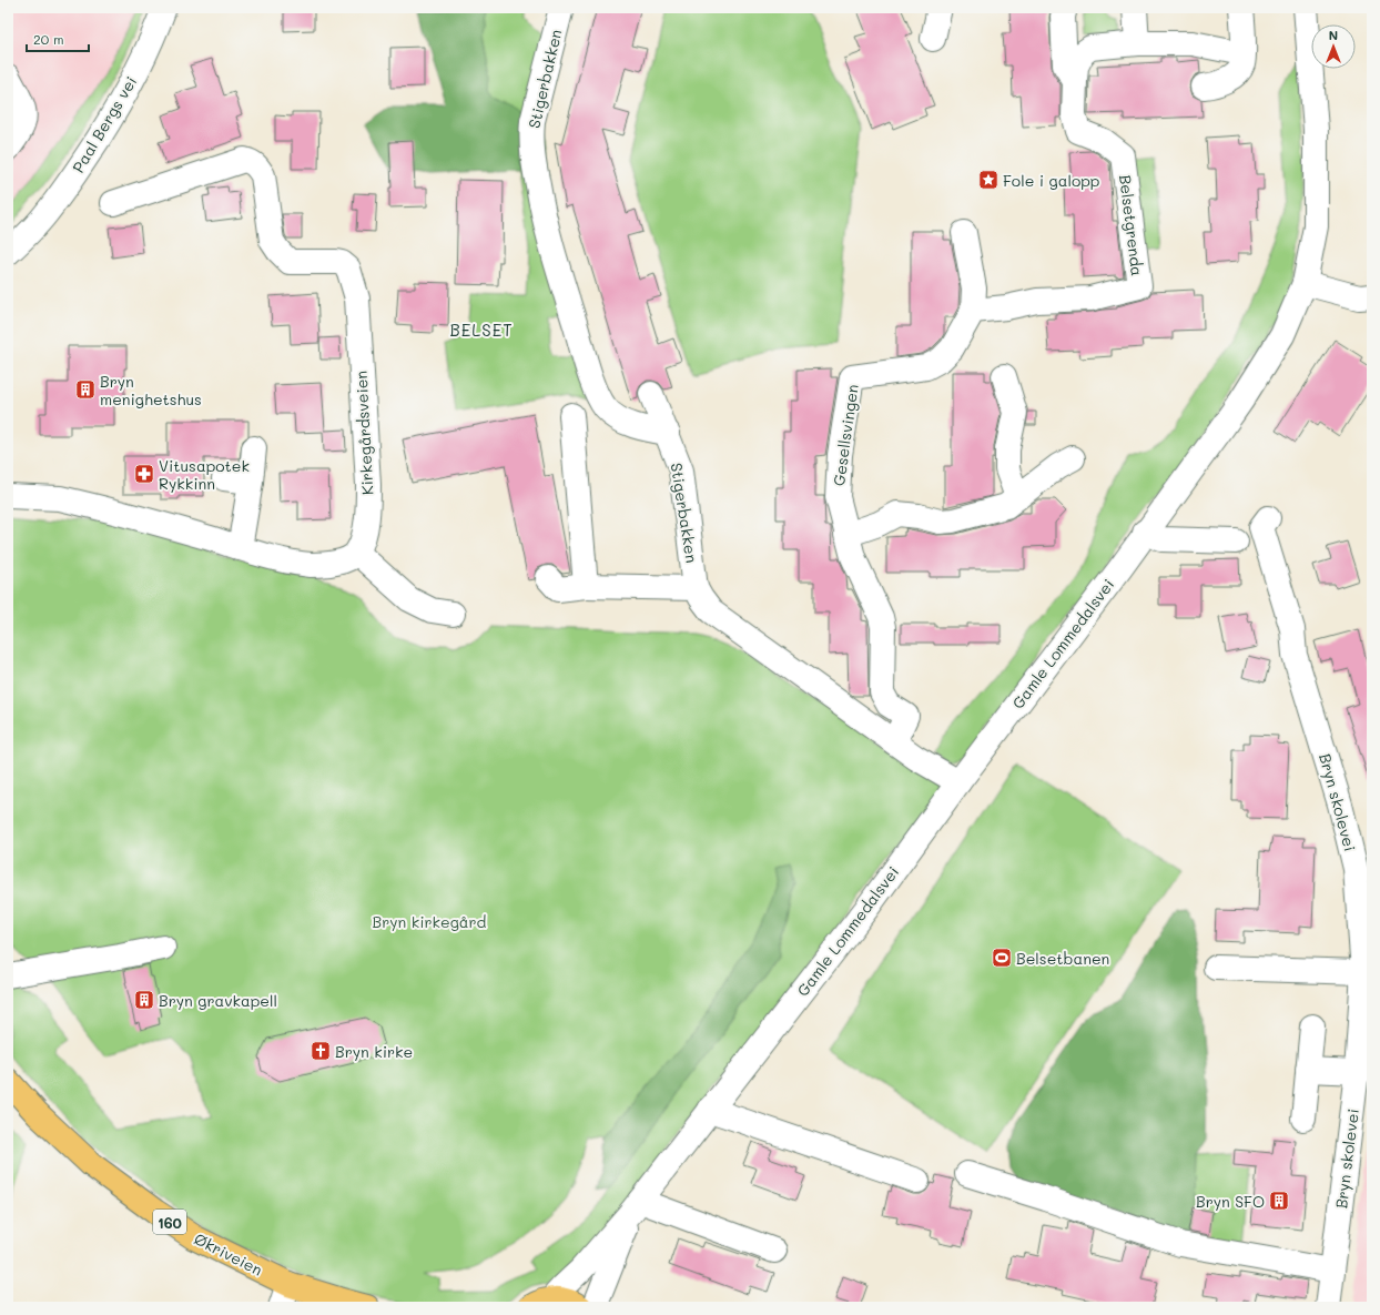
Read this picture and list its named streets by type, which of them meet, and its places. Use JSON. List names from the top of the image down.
{
  "streets": {
    "main road": ["160", "Økriveien"],
    "street": [
      "Stigerbakken",
      "Paal Bergs vei",
      "Belsetgrenda",
      "Kirkegårdsveien",
      "Gesellsvingen",
      "Gamle Lommedalsvei",
      "Bryn skolevei"
    ]
  },
  "crossings": [
    ["Stigerbakken", "Gesellsvingen"],
    ["Stigerbakken", "Gamle Lommedalsvei"],
    ["Belsetgrenda", "Gesellsvingen"]
  ],
  "districts": ["BELSET"],
  "parks": ["Bryn kirkegård"],
  "places": {
    "place": ["Fole i galopp"],
    "building": ["Bryn menighetshus", "Bryn gravkapell", "Bryn SFO"],
    "pharmacy": ["Vitusapotek Rykkinn"],
    "sports": ["Belsetbanen"],
    "church": ["Bryn kirke"]
  },
  "scale_bar": "20 m",
  "north": "top"
}
